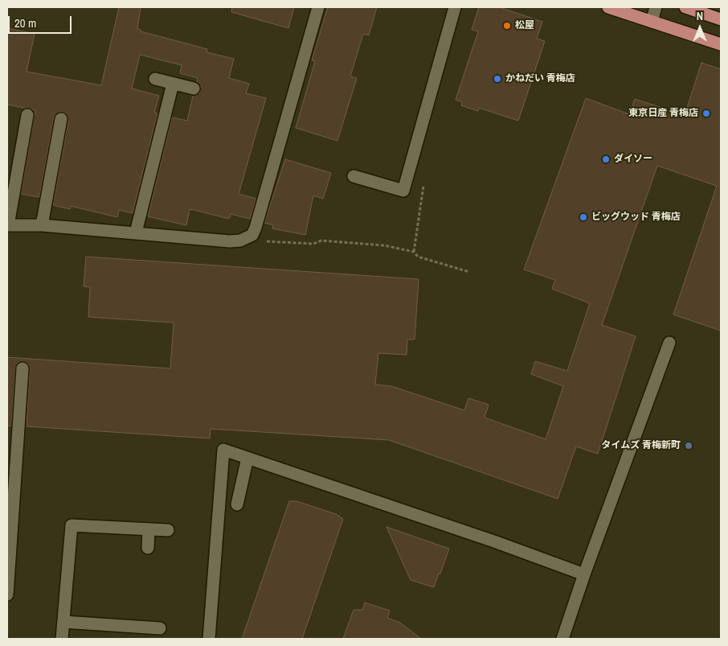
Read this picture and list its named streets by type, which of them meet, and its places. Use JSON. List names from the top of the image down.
{
  "places": [
    "松屋",
    "かねだい 青梅店",
    "東京日産 青梅店",
    "ダイソー",
    "ビッグウッド 青梅店",
    "タイムズ 青梅新町"
  ],
  "scale_bar": "20 m",
  "north": "top"
}
